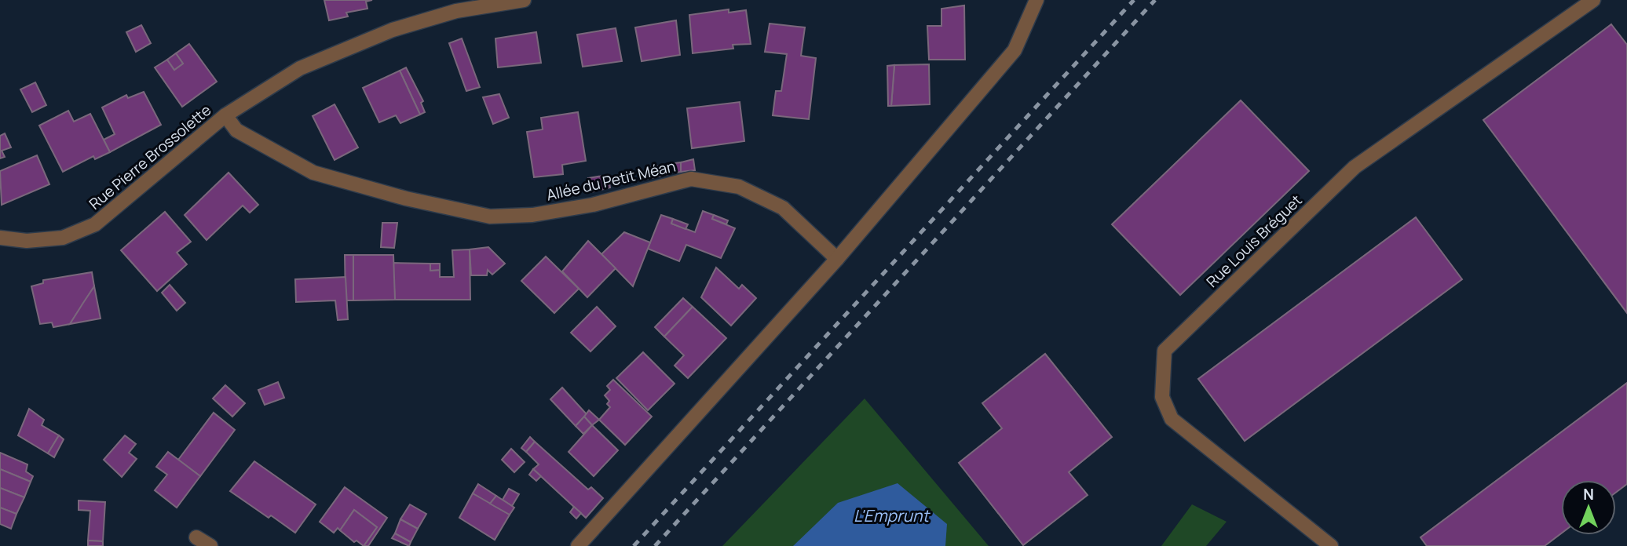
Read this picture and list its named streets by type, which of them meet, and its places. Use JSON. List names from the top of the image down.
{
  "streets": {
    "street": ["Rue Pierre Brossolette", "Allée du Petit Méan", "Rue Louis Bréguet"]
  },
  "crossings": [
    ["Rue Pierre Brossolette", "Allée du Petit Méan"]
  ],
  "water": ["L'Emprunt"],
  "north": "top"
}
